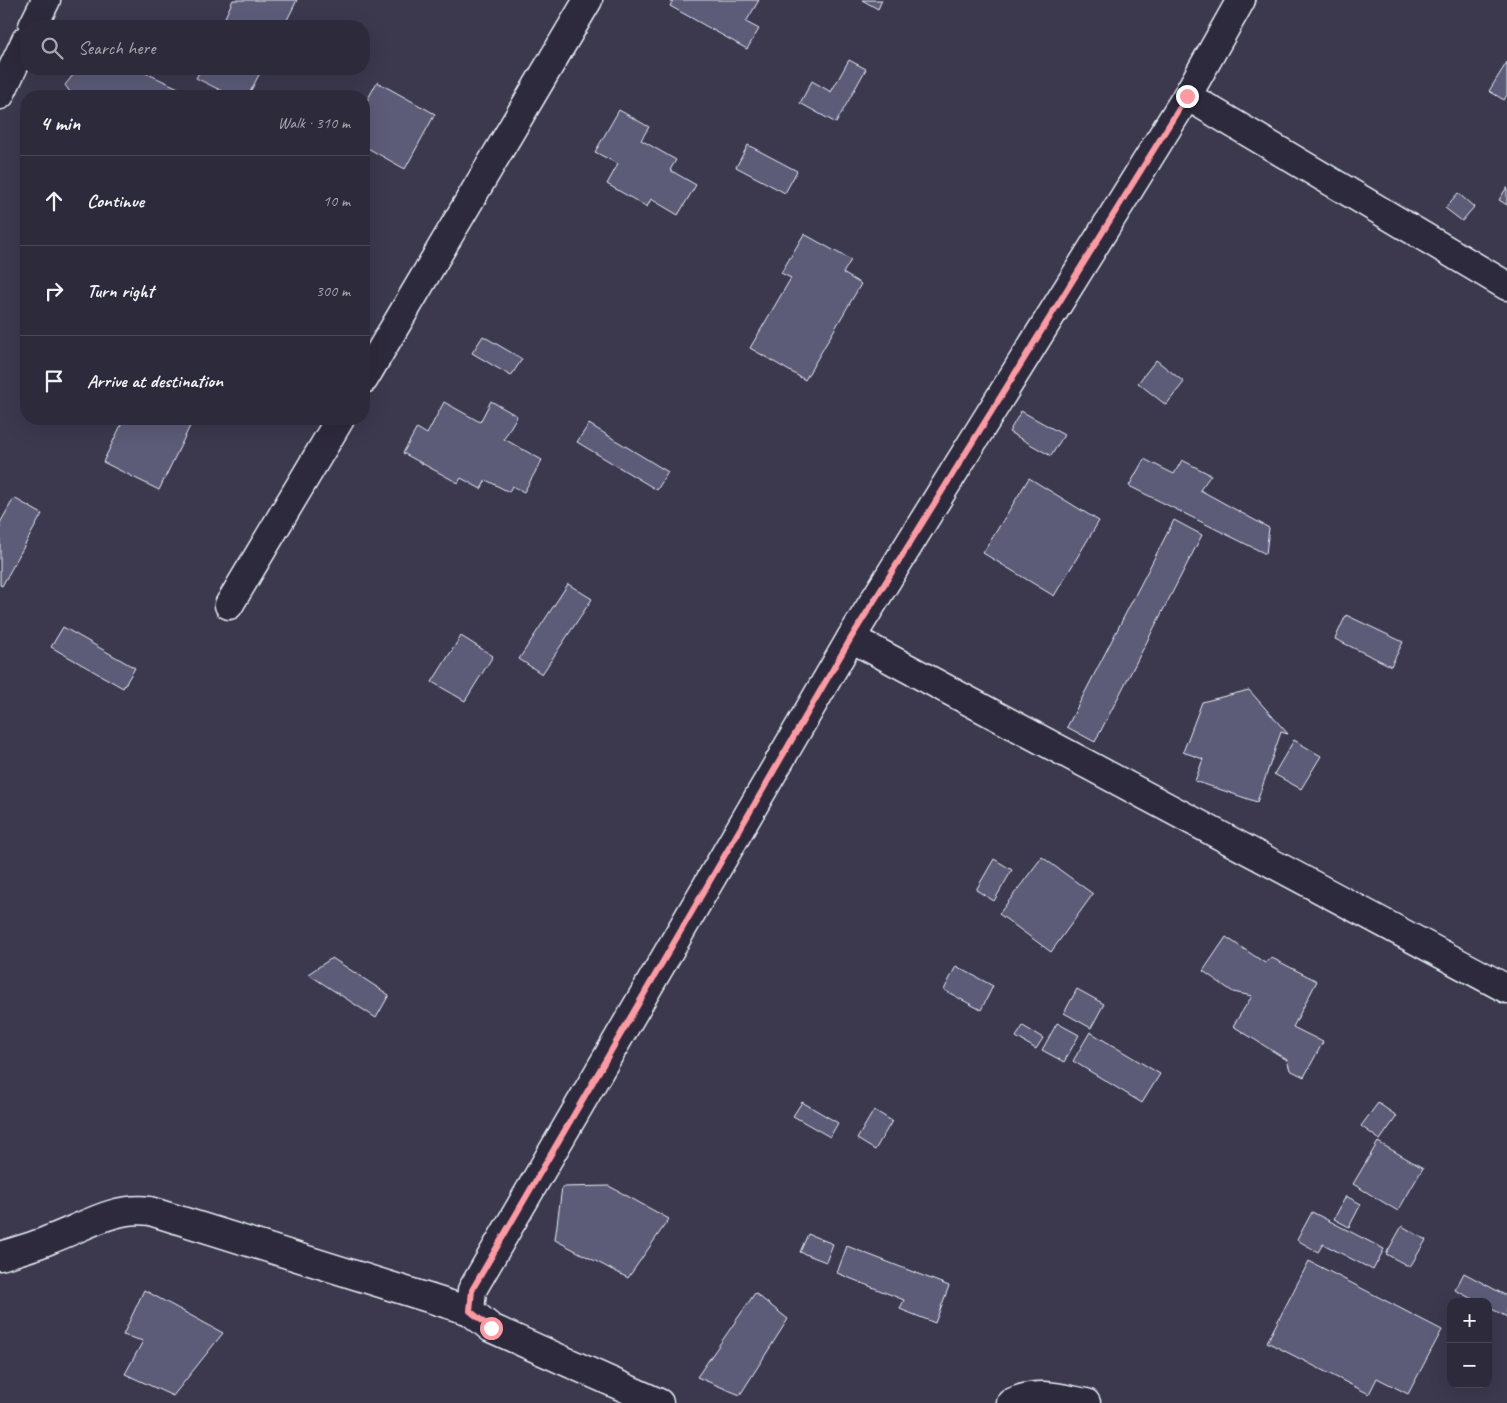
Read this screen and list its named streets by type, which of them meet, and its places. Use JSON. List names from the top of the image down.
{
  "page": {
    "search": "Search here",
    "heading": ["4 min", "Walk · 310 m"],
    "list": [
      ["Continue", "10 m"],
      ["Turn right", "300 m"],
      "Arrive at destination"
    ],
    "map_buttons": ["+", "−"]
  }
}
